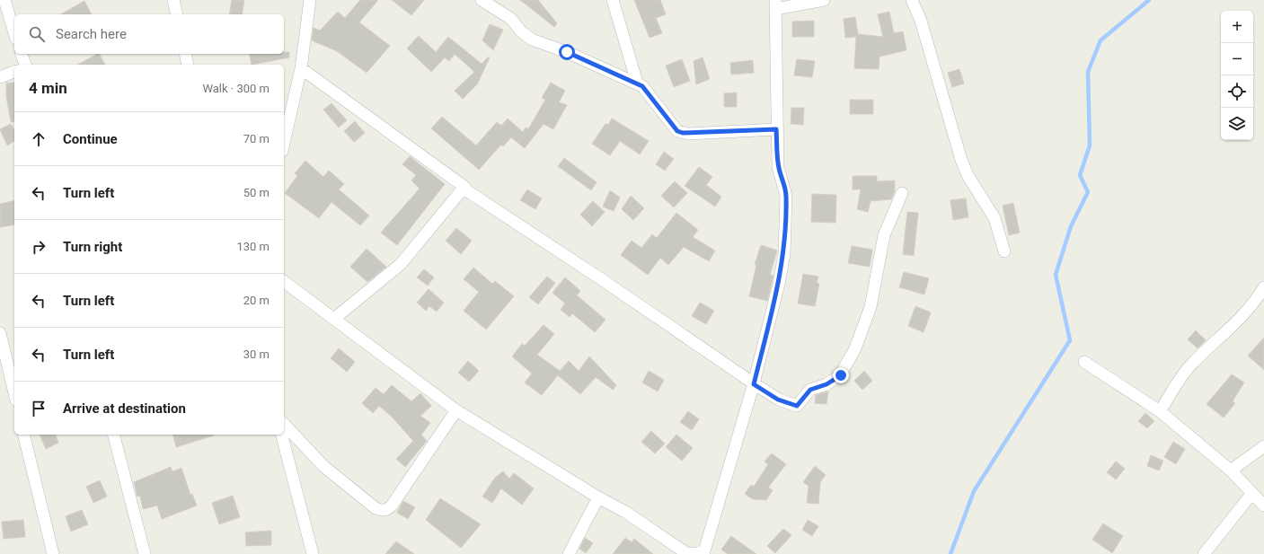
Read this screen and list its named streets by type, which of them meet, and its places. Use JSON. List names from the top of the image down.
{
  "page": {
    "map_buttons": ["+", "−"],
    "search": "Search here",
    "heading": ["4 min", "Walk · 300 m"],
    "list": [
      ["Continue", "70 m"],
      ["Turn left", "50 m"],
      ["Turn right", "130 m"],
      ["Turn left", "20 m"],
      ["Turn left", "30 m"],
      "Arrive at destination"
    ]
  }
}
